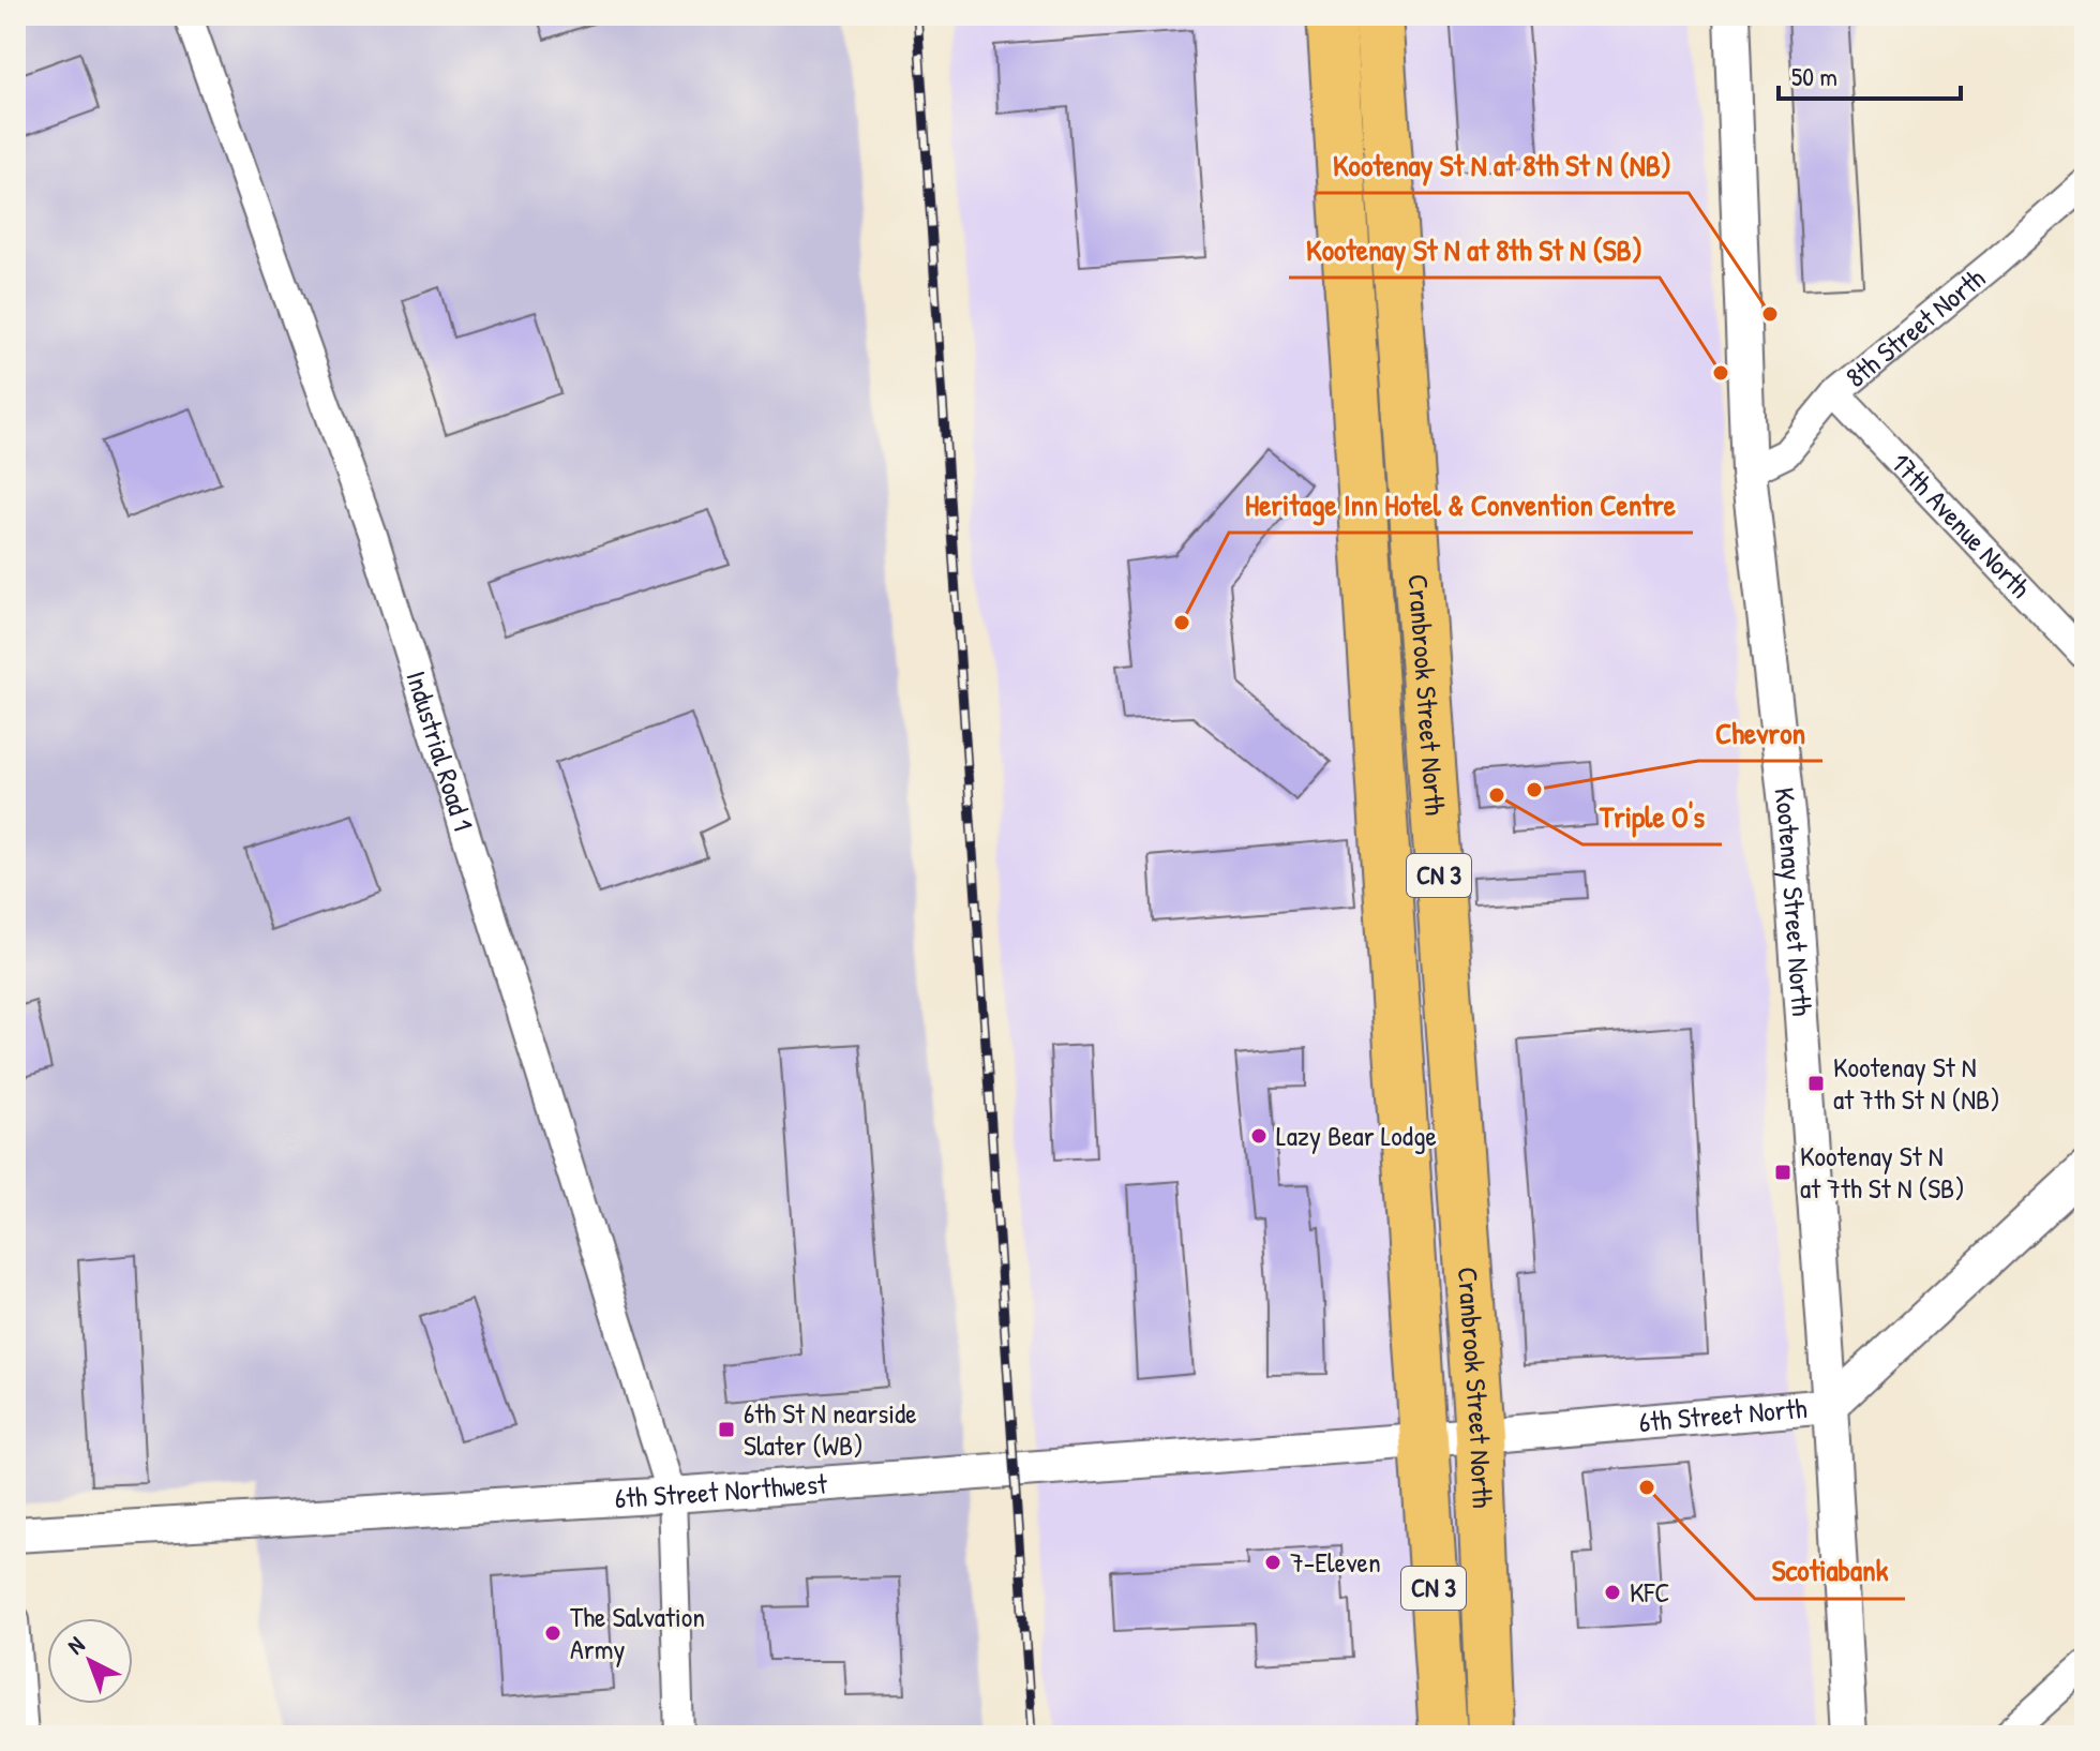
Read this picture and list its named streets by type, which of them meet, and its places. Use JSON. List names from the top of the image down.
{
  "streets": {
    "highway": ["Cranbrook Street North", "CN 3"],
    "street": [
      "8th Street North",
      "17th Avenue North",
      "Industrial Road 1",
      "Kootenay Street North",
      "6th Street North",
      "6th Street Northwest"
    ]
  },
  "crossings": [
    ["8th Street North", "17th Avenue North"],
    ["8th Street North", "Kootenay Street North"],
    ["Cranbrook Street North", "6th Street North"],
    ["Cranbrook Street North", "6th Street Northwest"],
    ["Industrial Road 1", "6th Street Northwest"],
    ["Kootenay Street North", "6th Street North"],
    ["6th Street North", "6th Street Northwest"]
  ],
  "places": {
    "other": [
      "Kootenay St N at 8th St N (NB)",
      "Kootenay St N at 8th St N (SB)",
      "Heritage Inn Hotel & Convention Centre",
      "Chevron",
      "Triple O's",
      "Lazy Bear Lodge",
      "Scotiabank",
      "7-Eleven",
      "KFC",
      "The Salvation Army"
    ],
    "transit": ["Kootenay St N at 7th St N (NB)", "Kootenay St N at 7th St N (SB)", "6th St N nearside Slater (WB)"]
  },
  "scale_bar": "50 m",
  "north": "top left"
}
